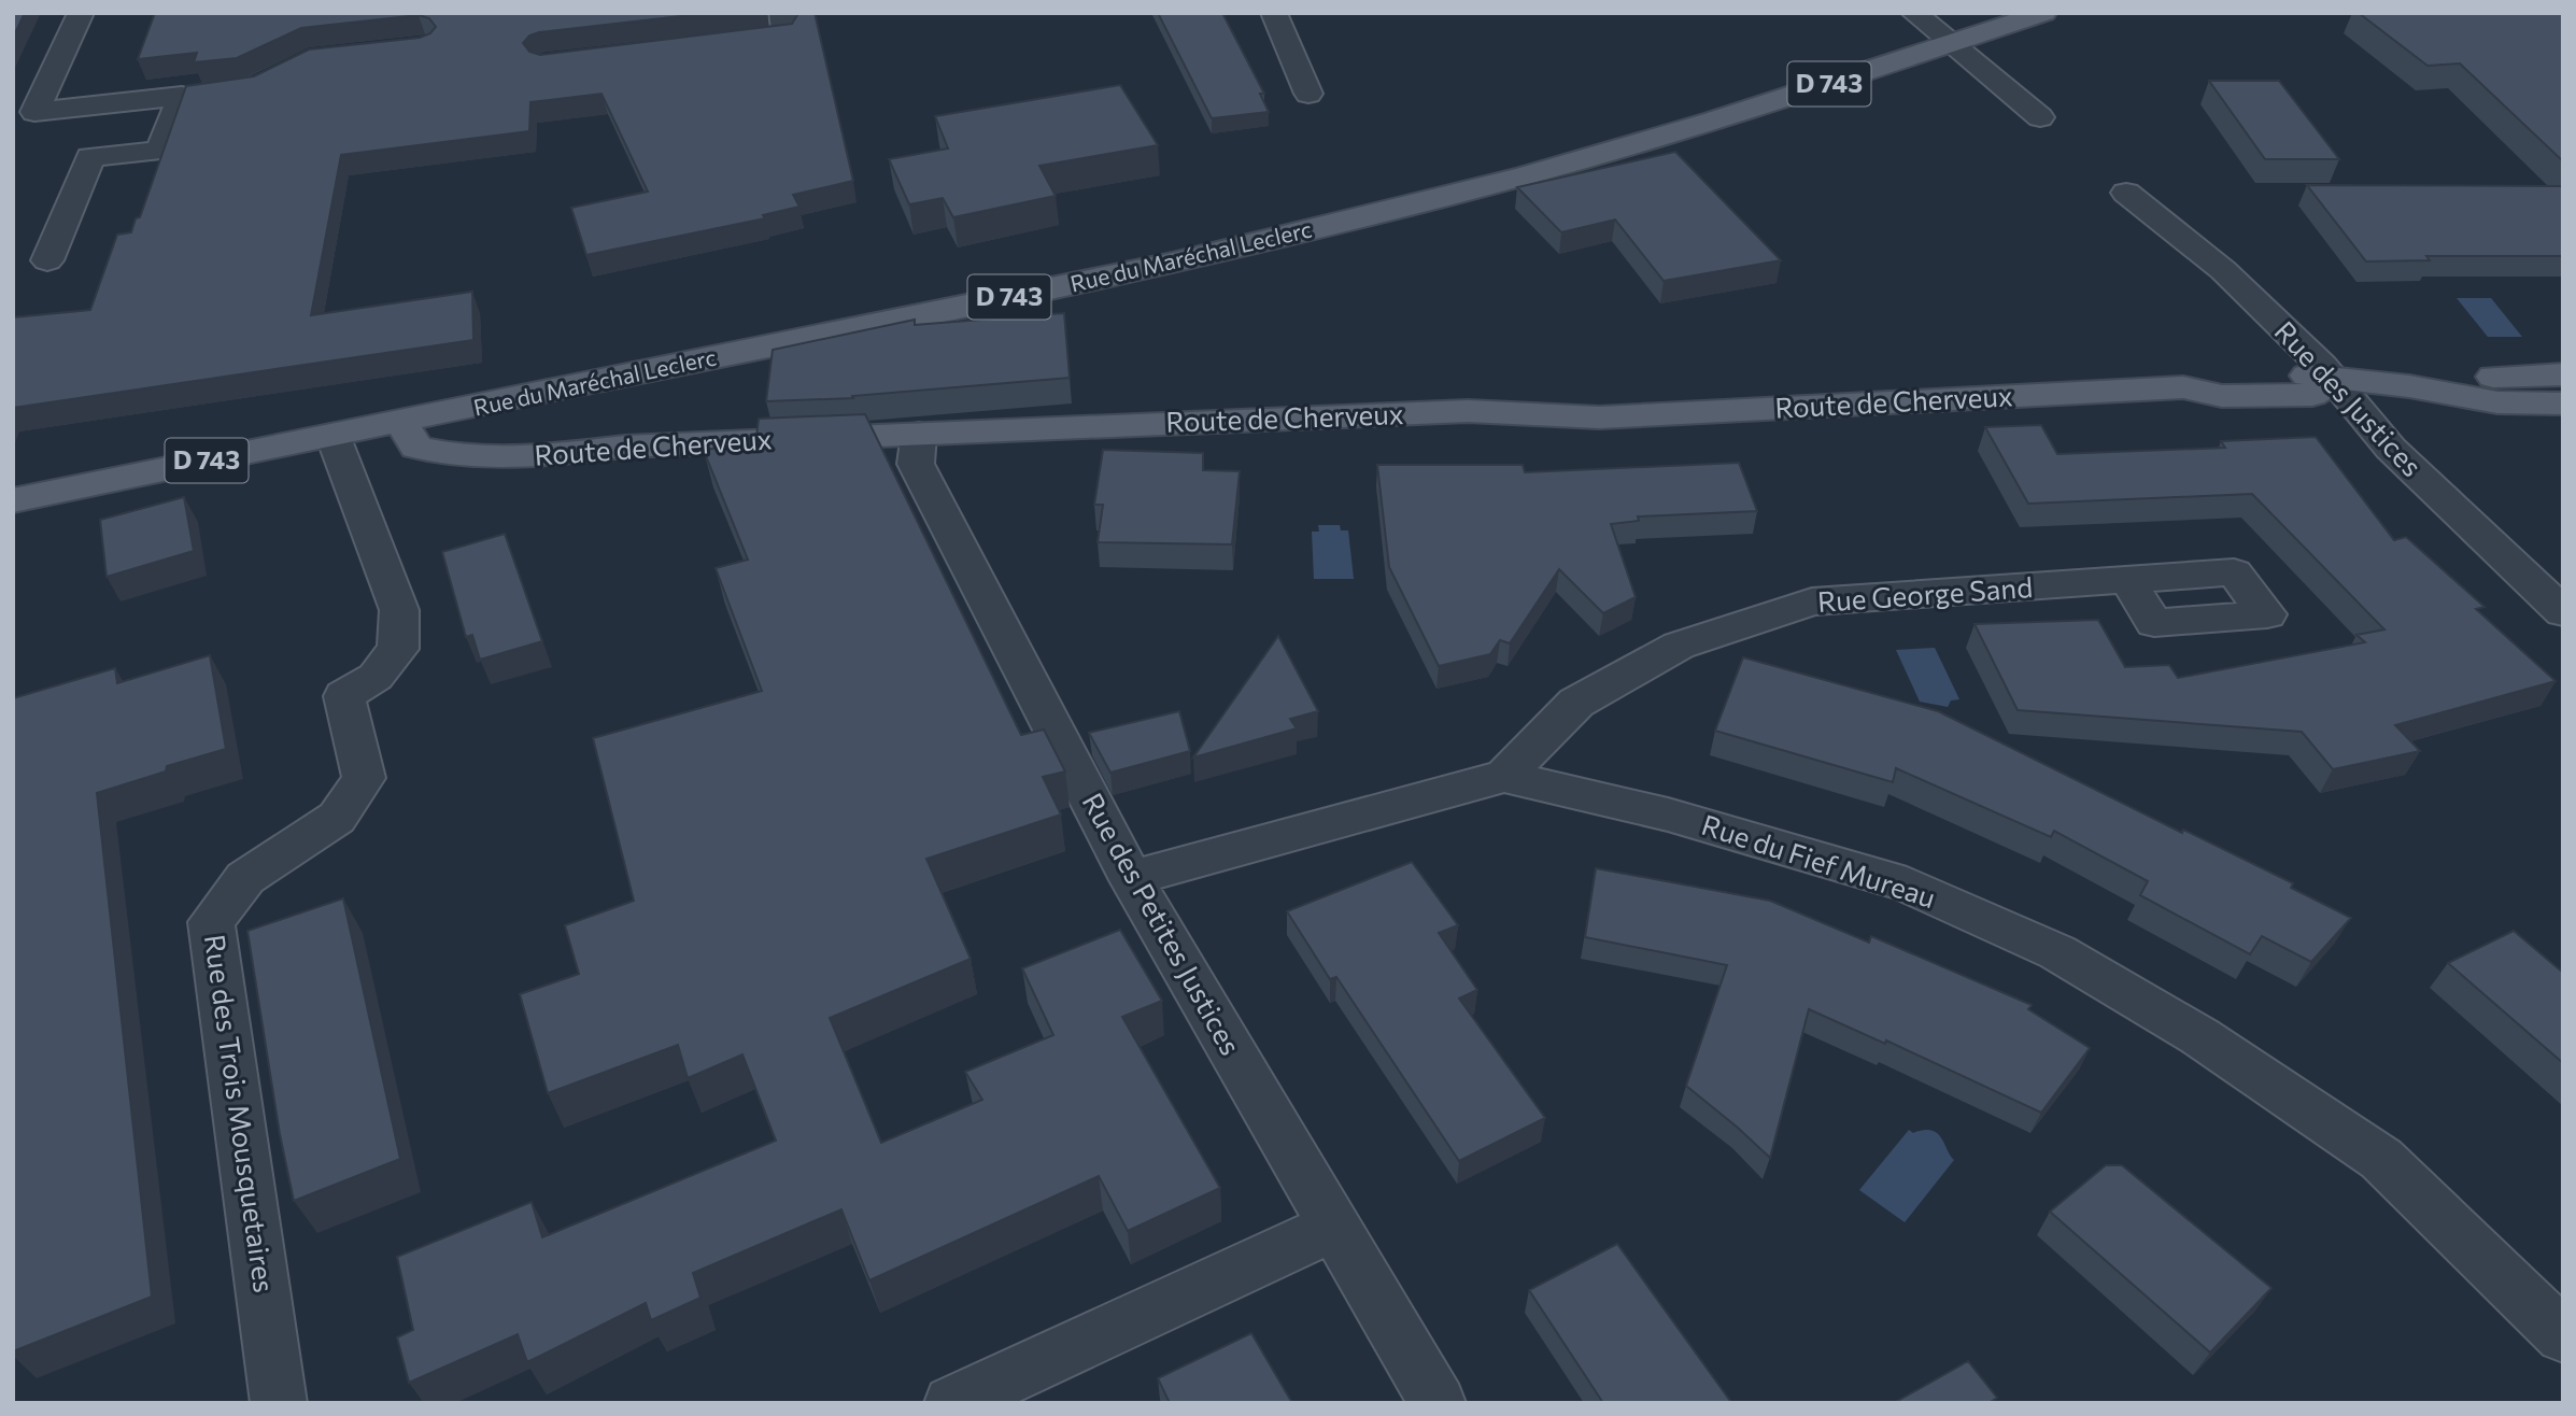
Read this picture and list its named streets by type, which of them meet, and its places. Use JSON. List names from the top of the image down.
{
  "streets": {
    "main road": ["D 743", "Rue du Maréchal Leclerc", "Route de Cherveux"],
    "street": [
      "Rue des Justices",
      "Rue George Sand",
      "Rue du Fief Mureau",
      "Rue des Petites Justices",
      "Rue des Trois Mousquetaires"
    ]
  },
  "crossings": [
    ["Rue du Maréchal Leclerc", "Route de Cherveux"],
    ["Rue du Maréchal Leclerc", "Rue des Trois Mousquetaires"],
    ["Rue des Justices", "Route de Cherveux"],
    ["Route de Cherveux", "Rue des Petites Justices"],
    ["Rue George Sand", "Rue du Fief Mureau"],
    ["Rue du Fief Mureau", "Rue des Petites Justices"]
  ]
}
